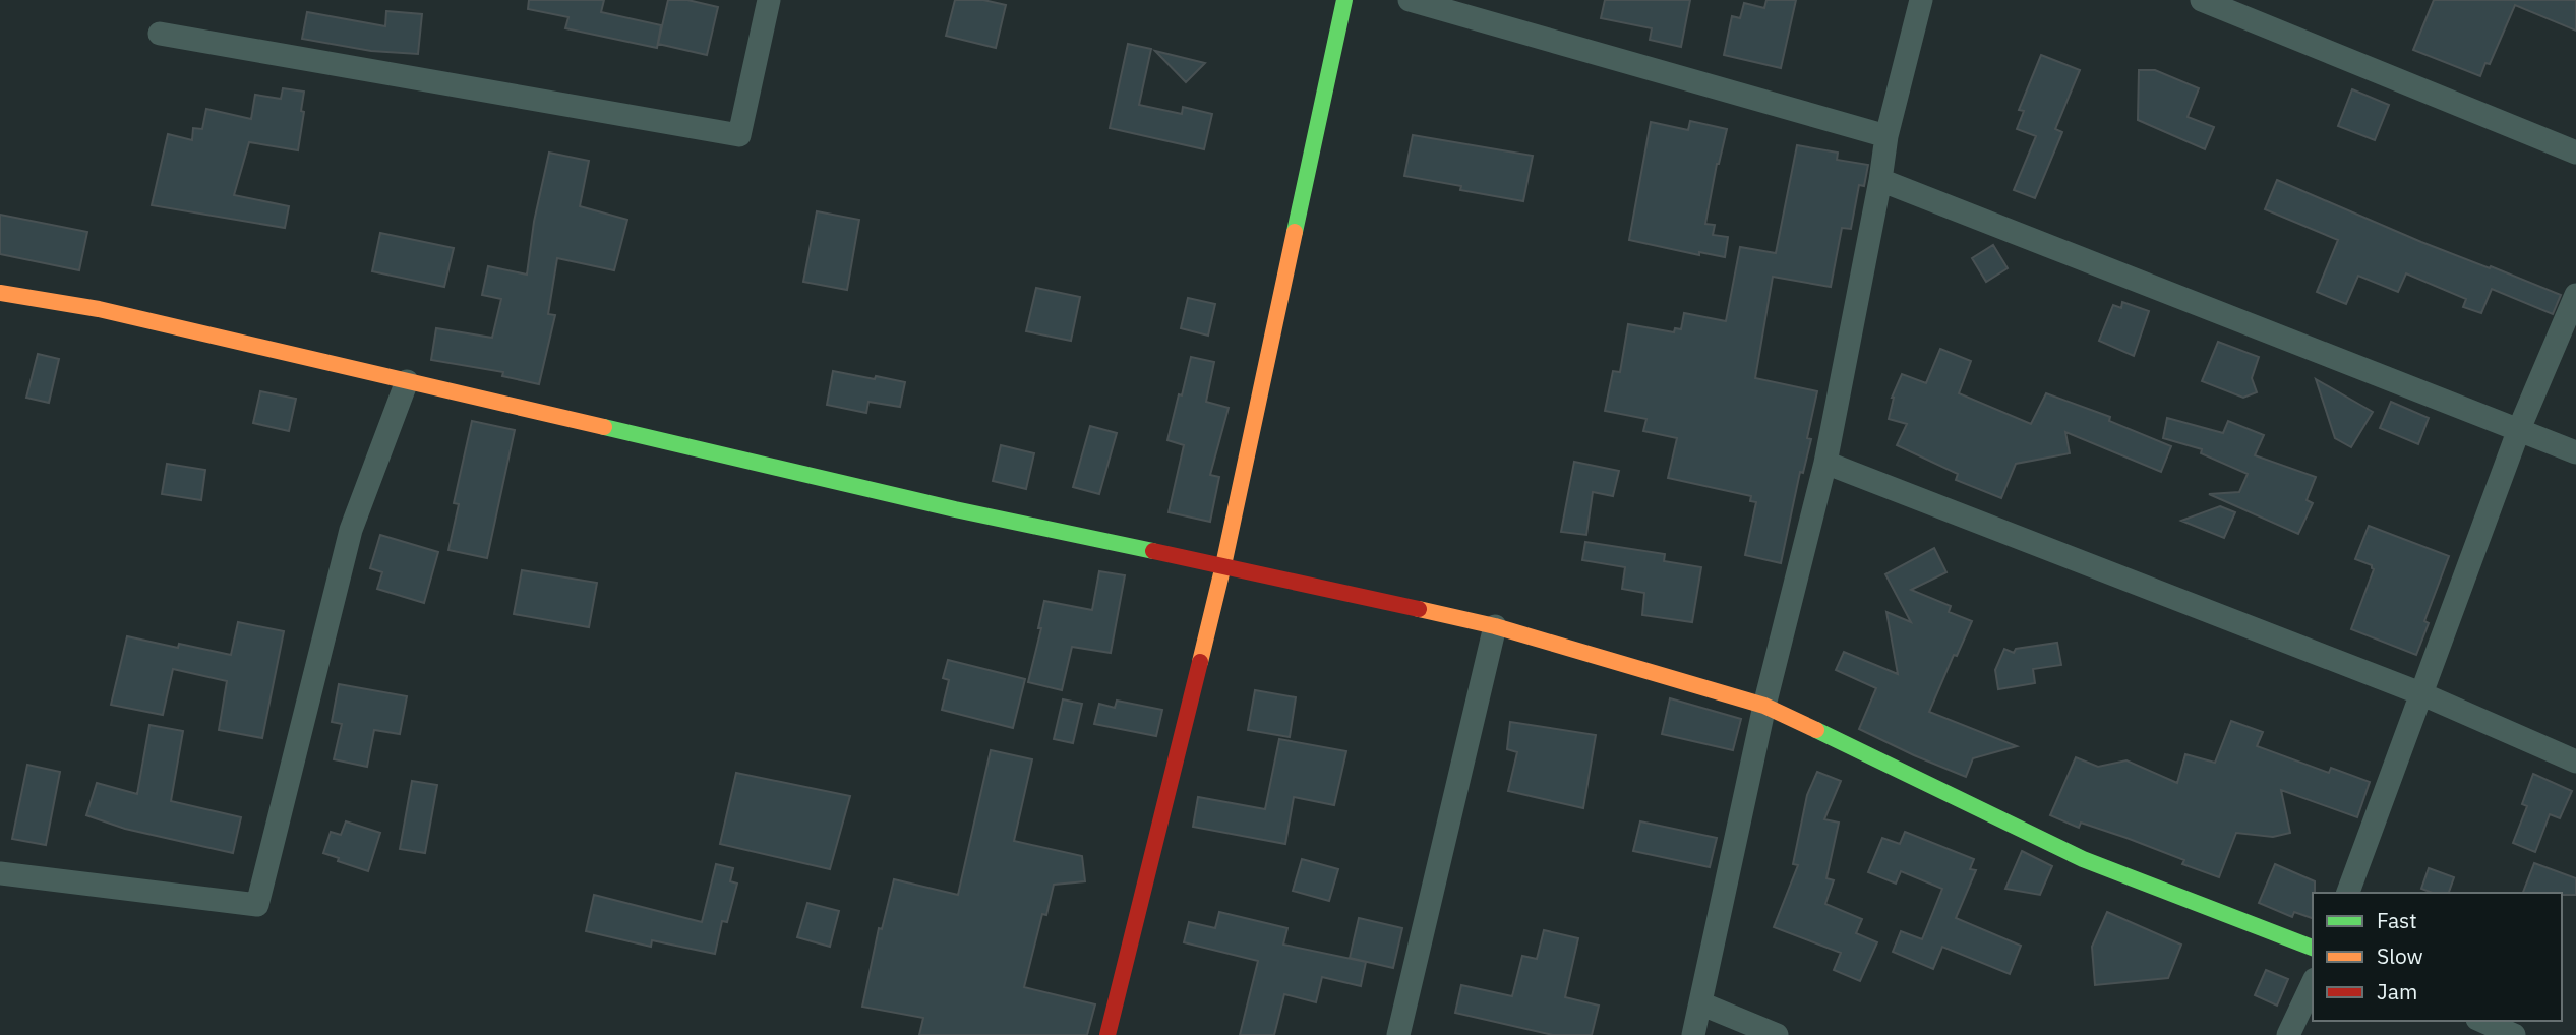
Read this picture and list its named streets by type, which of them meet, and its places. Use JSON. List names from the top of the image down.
{
  "legend": ["Fast", "Slow", "Jam"]
}
